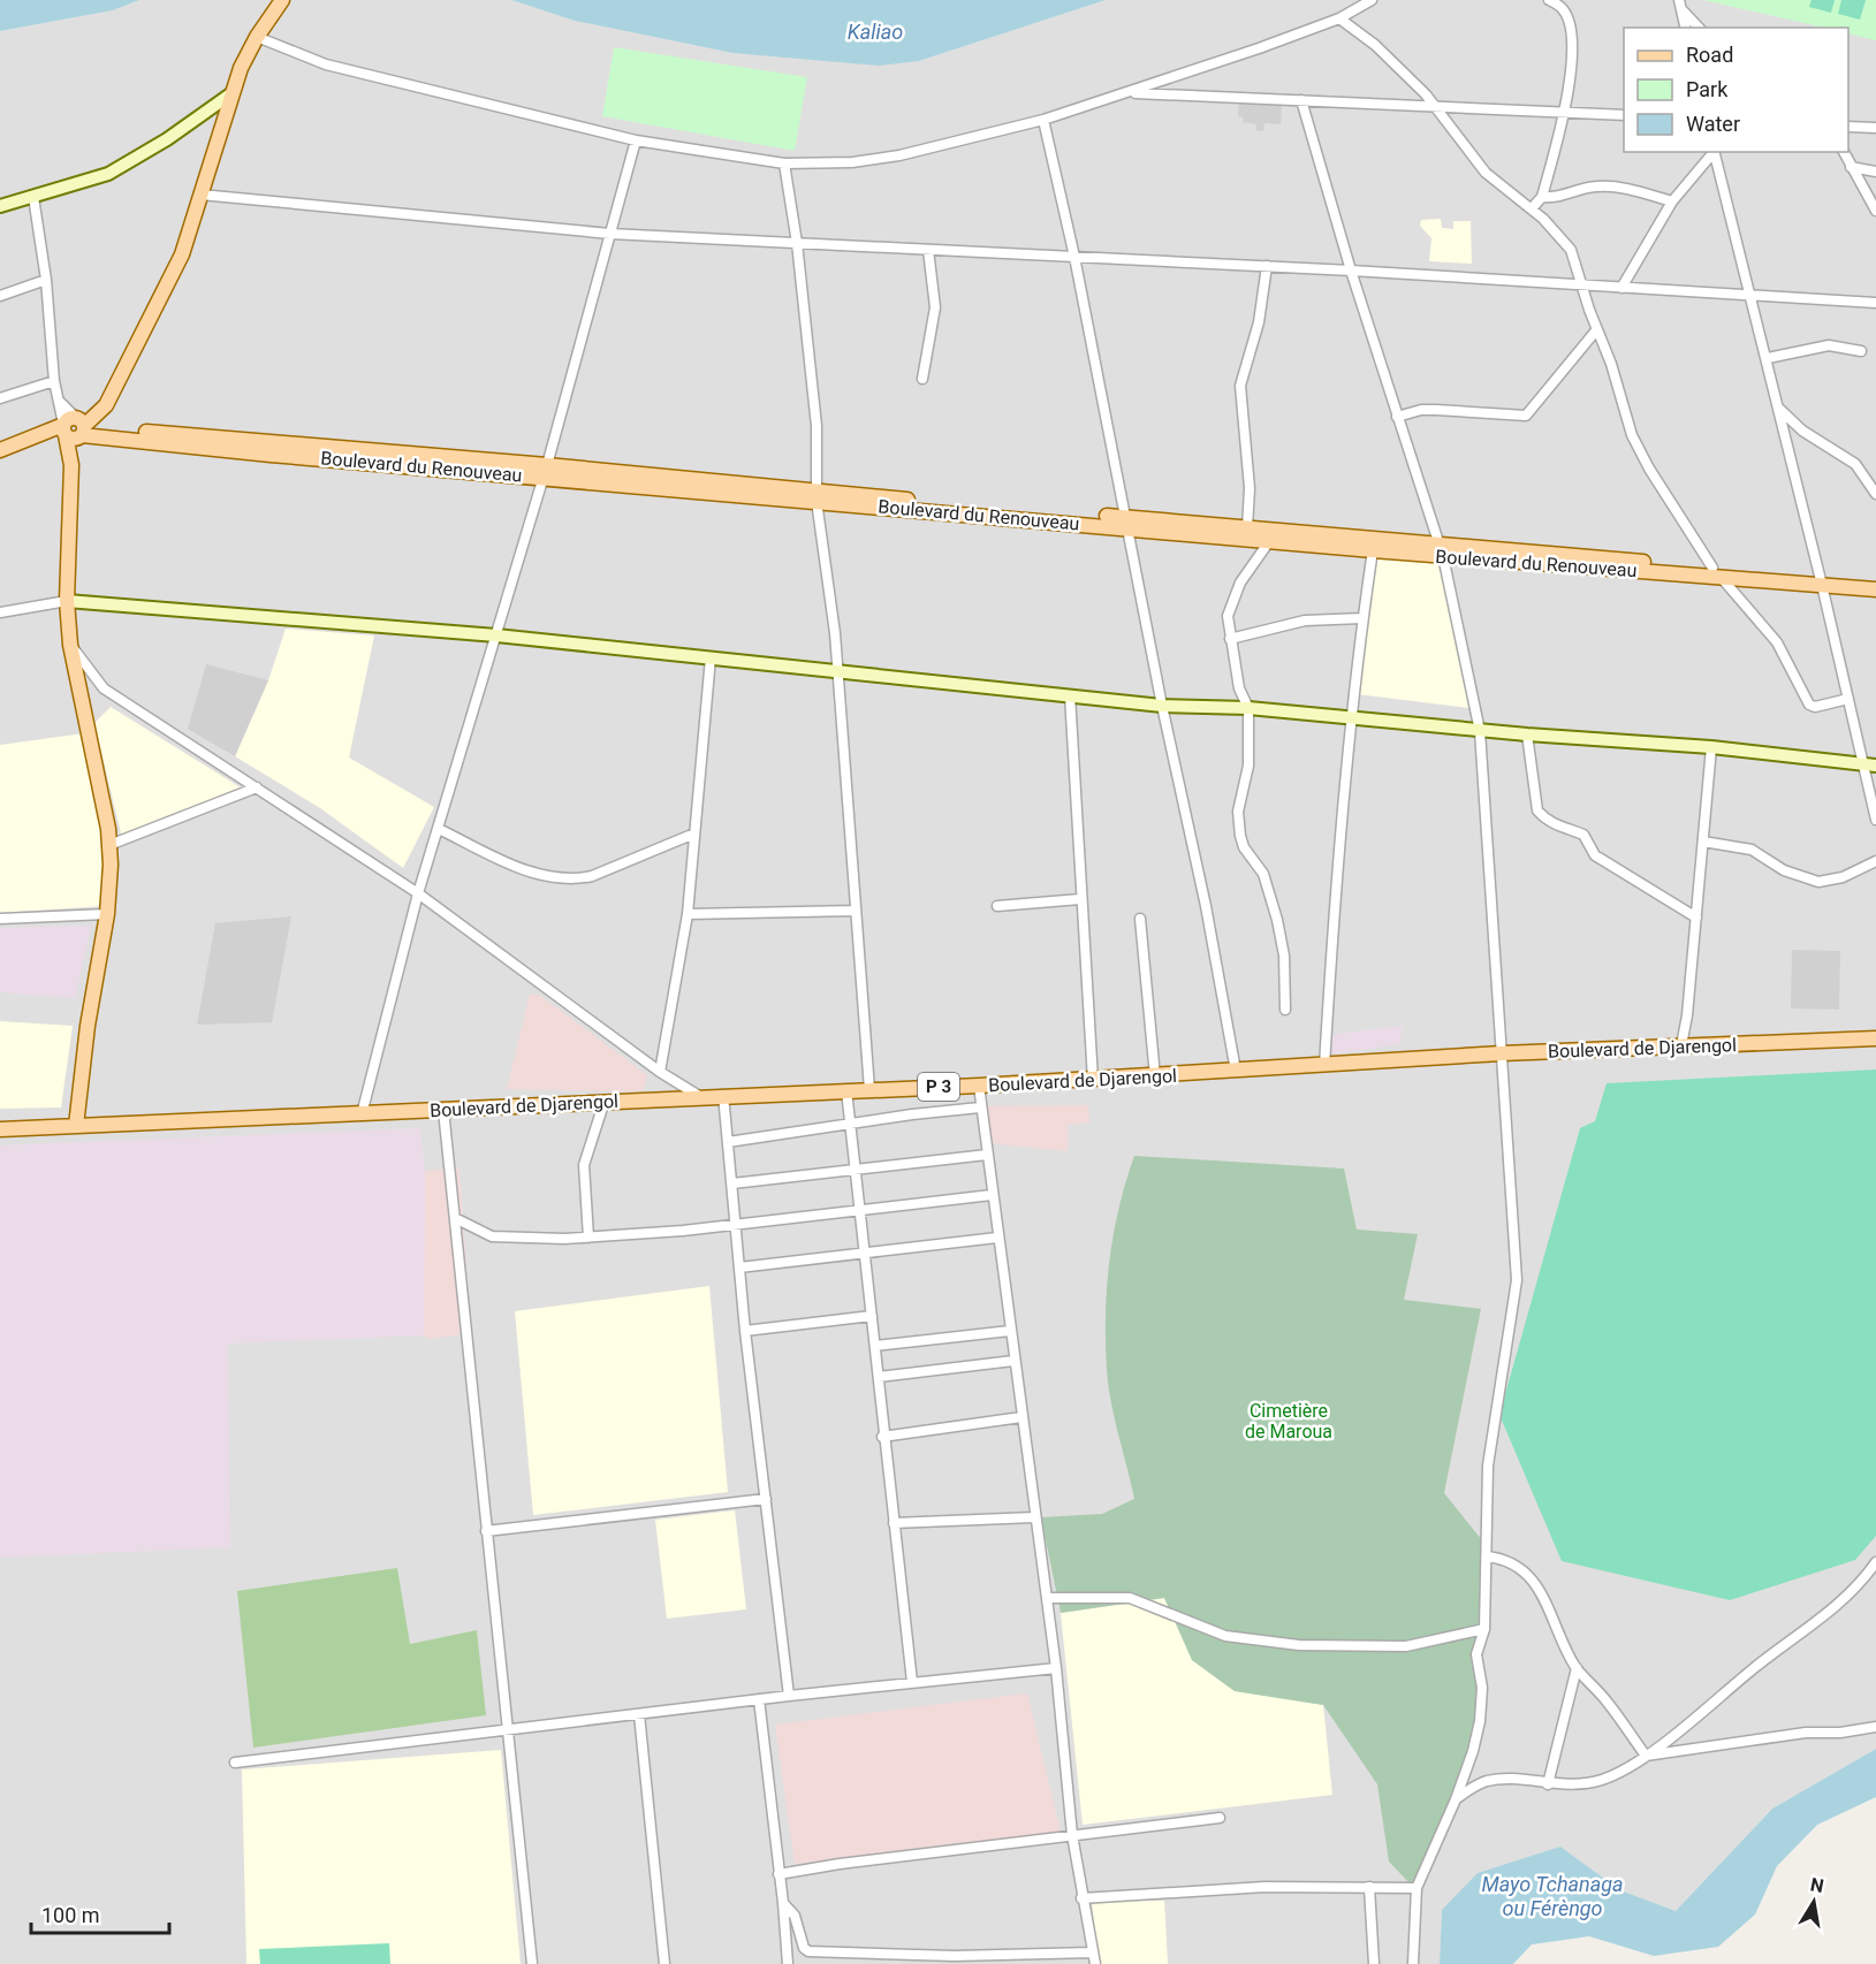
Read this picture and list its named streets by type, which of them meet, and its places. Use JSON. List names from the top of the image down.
{
  "streets": {
    "main road": ["Boulevard du Renouveau", "Boulevard de Djarengol", "P 3"]
  },
  "water": ["Kaliao", "Mayo Tchanaga ou Férèngo"],
  "parks": ["Cimetière de Maroua"],
  "legend": ["Road", "Park", "Water"],
  "scale_bar": "100 m",
  "north": "top"
}
